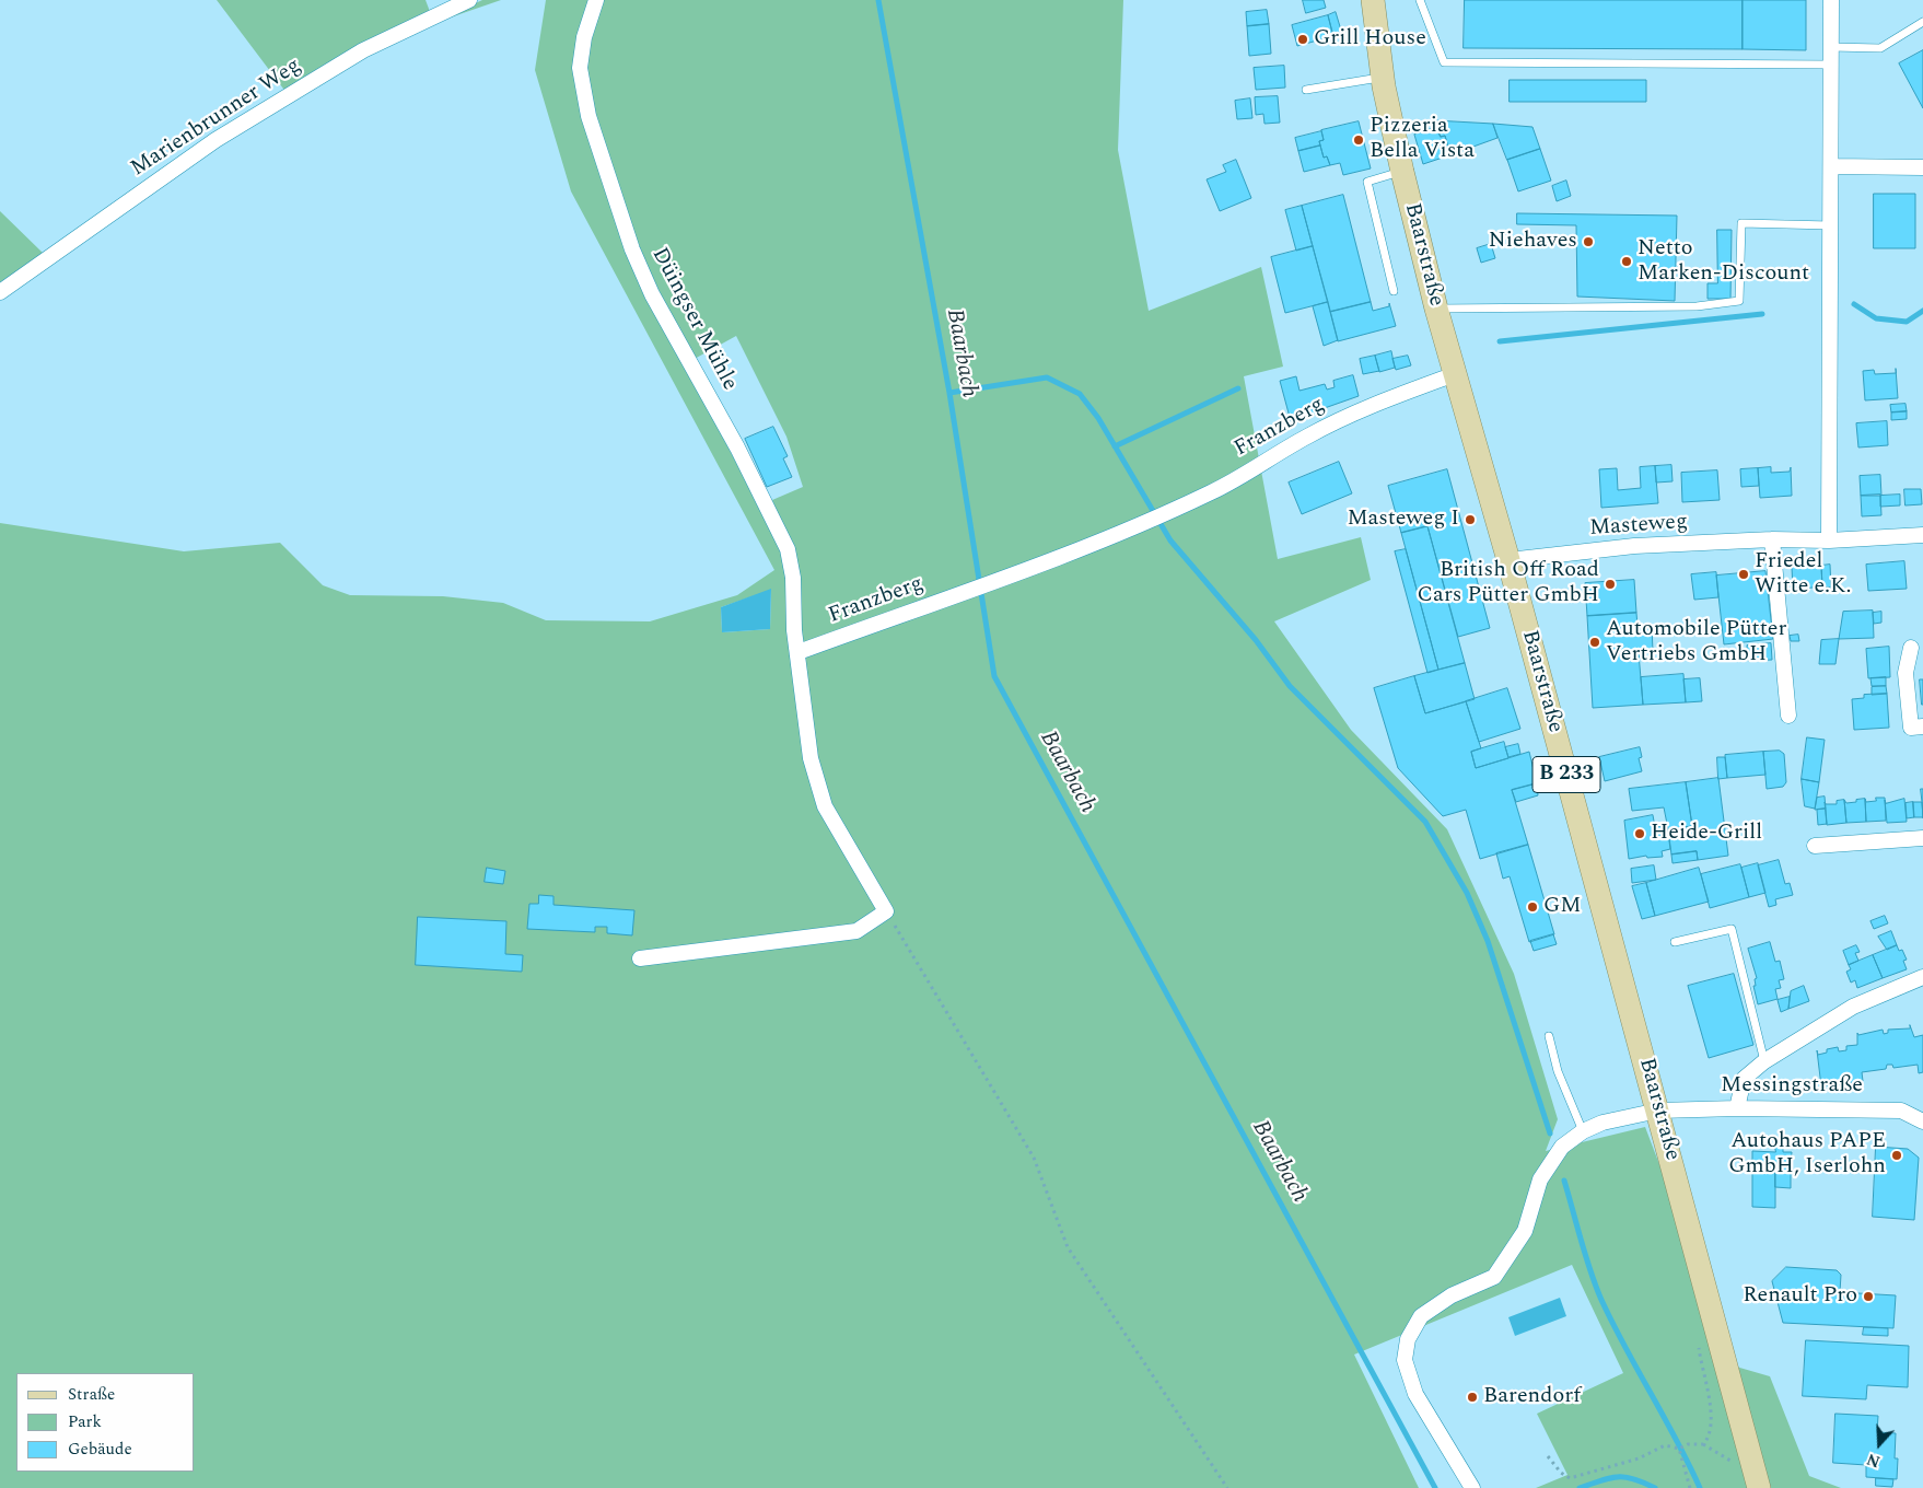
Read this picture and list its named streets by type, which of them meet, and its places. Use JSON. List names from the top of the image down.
{
  "streets": {
    "main road": ["Baarstraße", "B 233"],
    "street": [
      "Marienbrunner Weg",
      "Düingser Mühle",
      "Franzberg",
      "Masteweg",
      "Messingstraße"
    ]
  },
  "crossings": [
    ["Baarstraße", "Franzberg"],
    ["Baarstraße", "Masteweg"],
    ["Baarstraße", "Messingstraße"],
    ["Düingser Mühle", "Franzberg"]
  ],
  "water": ["Baarbach"],
  "places": [
    "Grill House",
    "Pizzeria Bella Vista",
    "Niehaves",
    "Netto Marken-Discount",
    "Masteweg I",
    "Friedel Witte e.K.",
    "British Off Road Cars Pütter GmbH",
    "Automobile Pütter Vertriebs GmbH",
    "Heide-Grill",
    "GM",
    "Autohaus PAPE GmbH, Iserlohn",
    "Renault Pro",
    "Barendorf"
  ],
  "legend": ["Straße", "Park", "Gebäude"],
  "north": "bottom"
}
